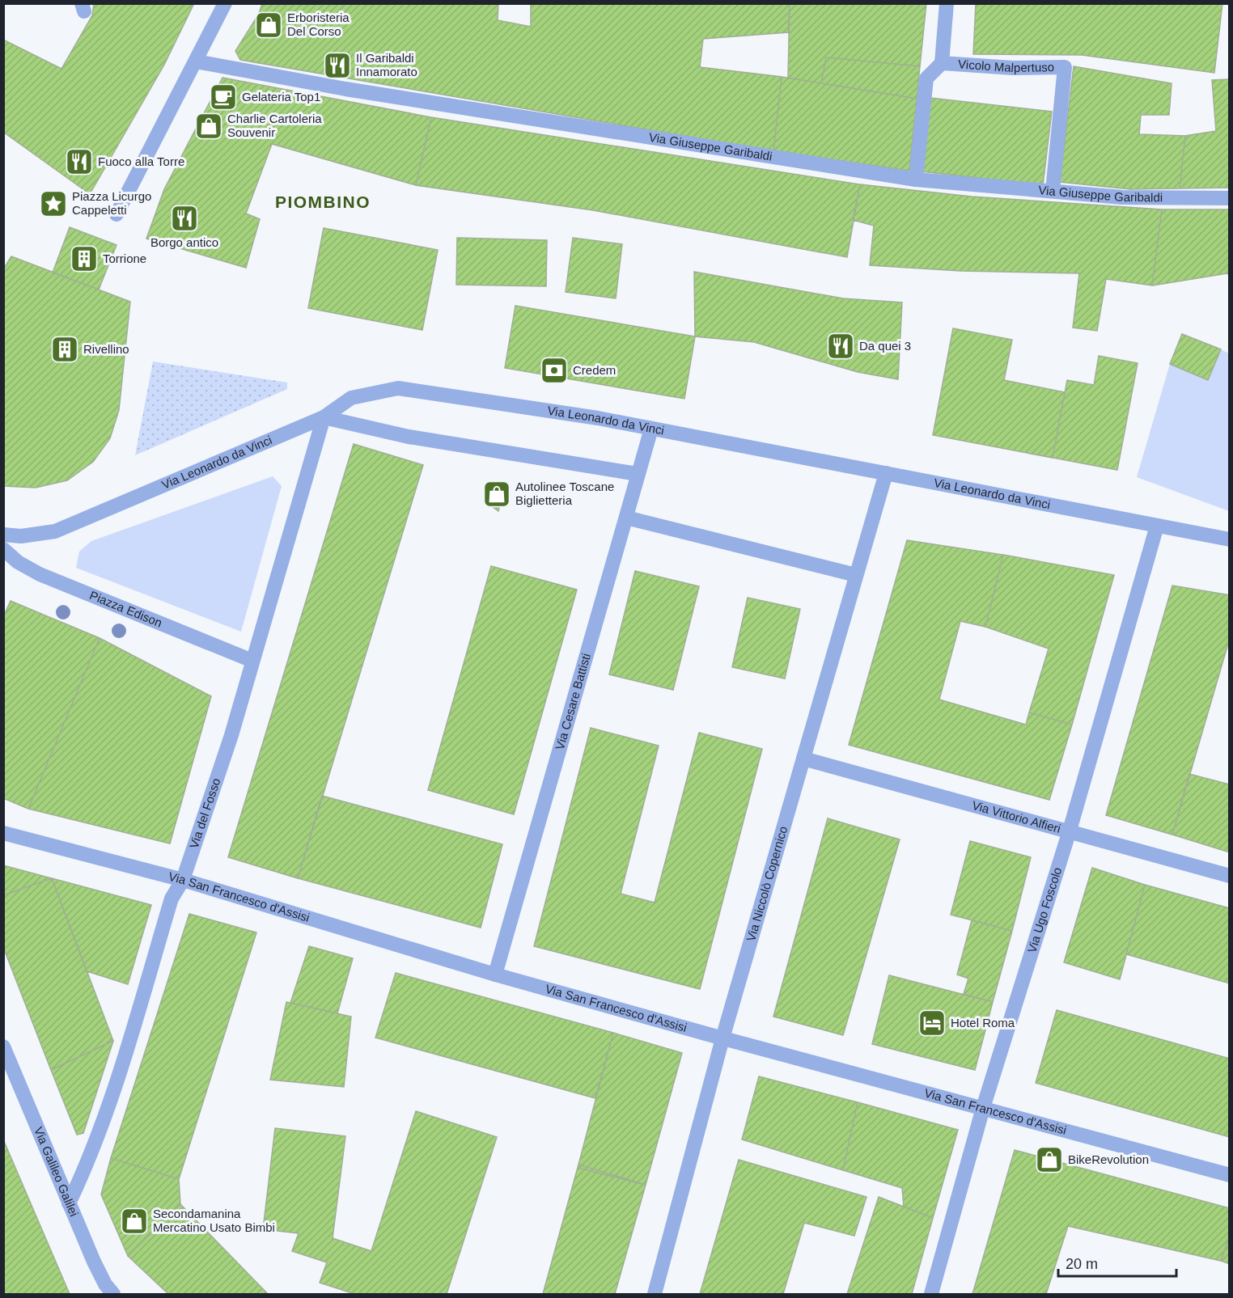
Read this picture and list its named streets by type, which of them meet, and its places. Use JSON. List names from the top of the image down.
{
  "streets": {
    "street": [
      "Vicolo Malpertuso",
      "Via Giuseppe Garibaldi",
      "Via Leonardo da Vinci",
      "Piazza Edison",
      "Via Cesare Battisti",
      "Via del Fosso",
      "Via Vittorio Alfieri",
      "Via Niccolò Copernico",
      "Via San Francesco d'Assisi",
      "Via Ugo Foscolo",
      "Via Galileo Galilei"
    ]
  },
  "crossings": [
    ["Vicolo Malpertuso", "Via Giuseppe Garibaldi"],
    ["Via Leonardo da Vinci", "Via Cesare Battisti"],
    ["Via Leonardo da Vinci", "Via del Fosso"],
    ["Via Leonardo da Vinci", "Via Niccolò Copernico"],
    ["Via Leonardo da Vinci", "Via Ugo Foscolo"],
    ["Piazza Edison", "Via del Fosso"],
    ["Via Cesare Battisti", "Via San Francesco d'Assisi"],
    ["Via del Fosso", "Via San Francesco d'Assisi"],
    ["Via del Fosso", "Via Galileo Galilei"],
    ["Via Vittorio Alfieri", "Via Niccolò Copernico"],
    ["Via Vittorio Alfieri", "Via Ugo Foscolo"],
    ["Via Niccolò Copernico", "Via San Francesco d'Assisi"],
    ["Via San Francesco d'Assisi", "Via Ugo Foscolo"]
  ],
  "districts": ["PIOMBINO"],
  "places": {
    "shop": [
      "Erboristeria Del Corso",
      "Charlie Cartoleria Souvenir",
      "Autolinee Toscane Biglietteria",
      "BikeRevolution",
      "Secondamanina Mercatino Usato Bimbi"
    ],
    "restaurant": [
      "Il Garibaldi Innamorato",
      "Fuoco alla Torre",
      "Borgo antico",
      "Da quei 3"
    ],
    "cafe": ["Gelateria Top1"],
    "place": ["Piazza Licurgo Cappeletti"],
    "building": ["Torrione", "Rivellino"],
    "bank": ["Credem"],
    "hotel": ["Hotel Roma"]
  },
  "scale_bar": "20 m"
}
